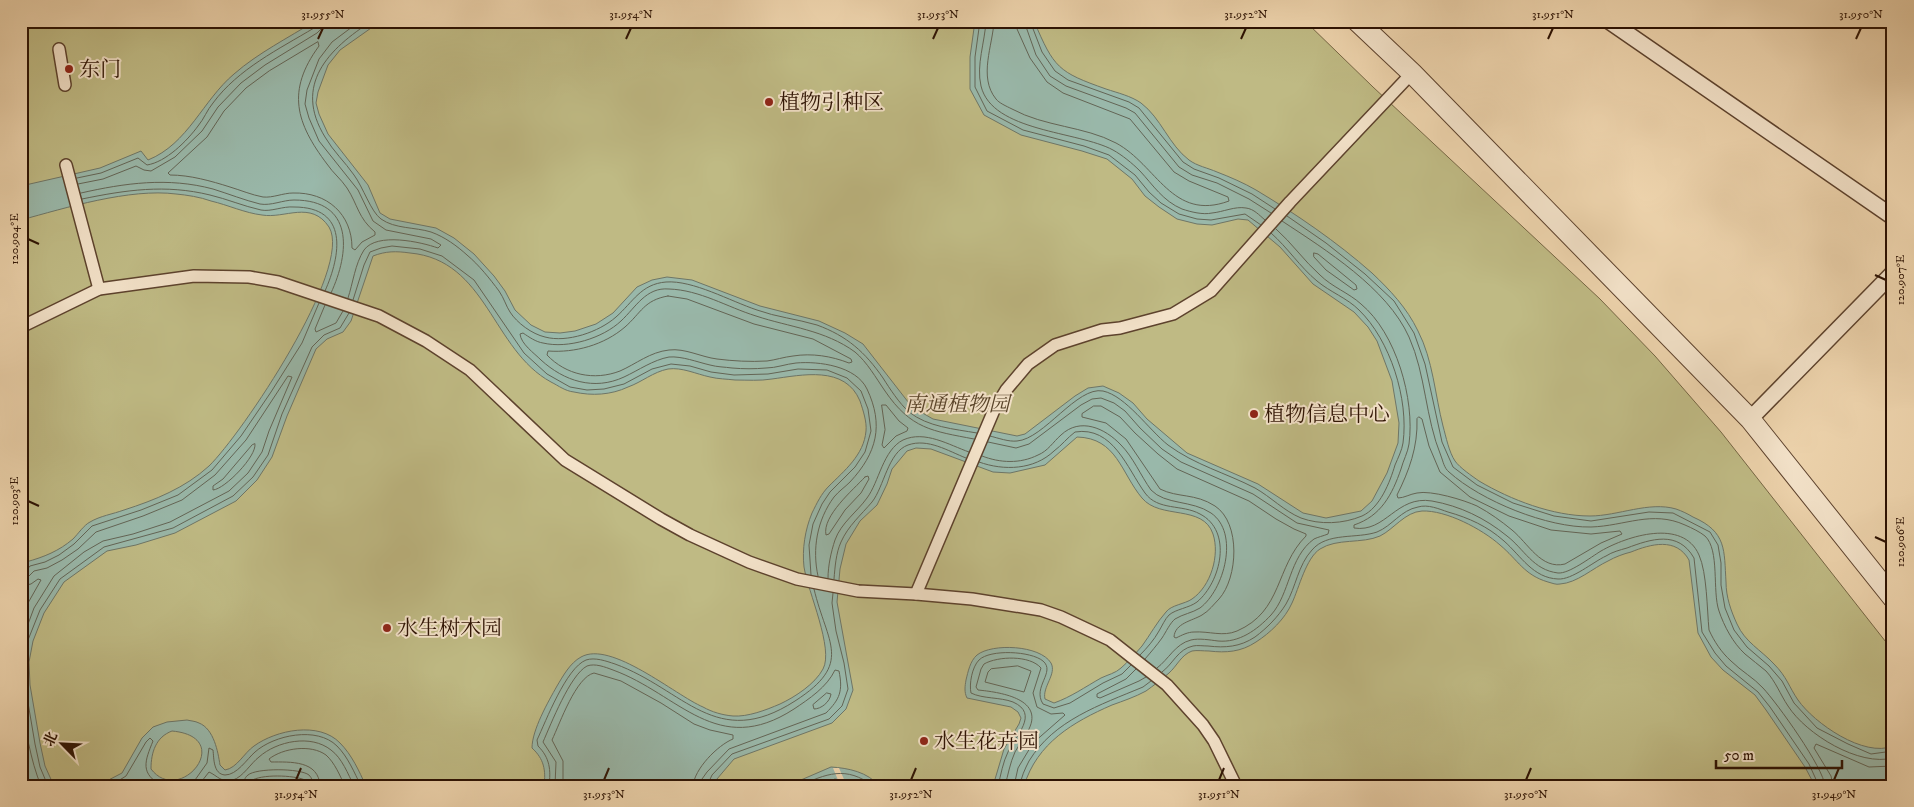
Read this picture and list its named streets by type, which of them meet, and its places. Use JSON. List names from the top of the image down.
{
  "parks": ["南通植物园"],
  "places": [
    "东门",
    "植物引种区",
    "植物信息中心",
    "水生树木园",
    "水生花卉园"
  ],
  "scale_bar": "50 m",
  "north": "top left",
  "coordinates": [
    "31.955°N",
    "31.954°N",
    "31.953°N",
    "31.952°N",
    "31.951°N",
    "31.950°N",
    "120.904°E",
    "120.907°E",
    "120.903°E",
    "120.906°E",
    "31.949°N"
  ]
}
